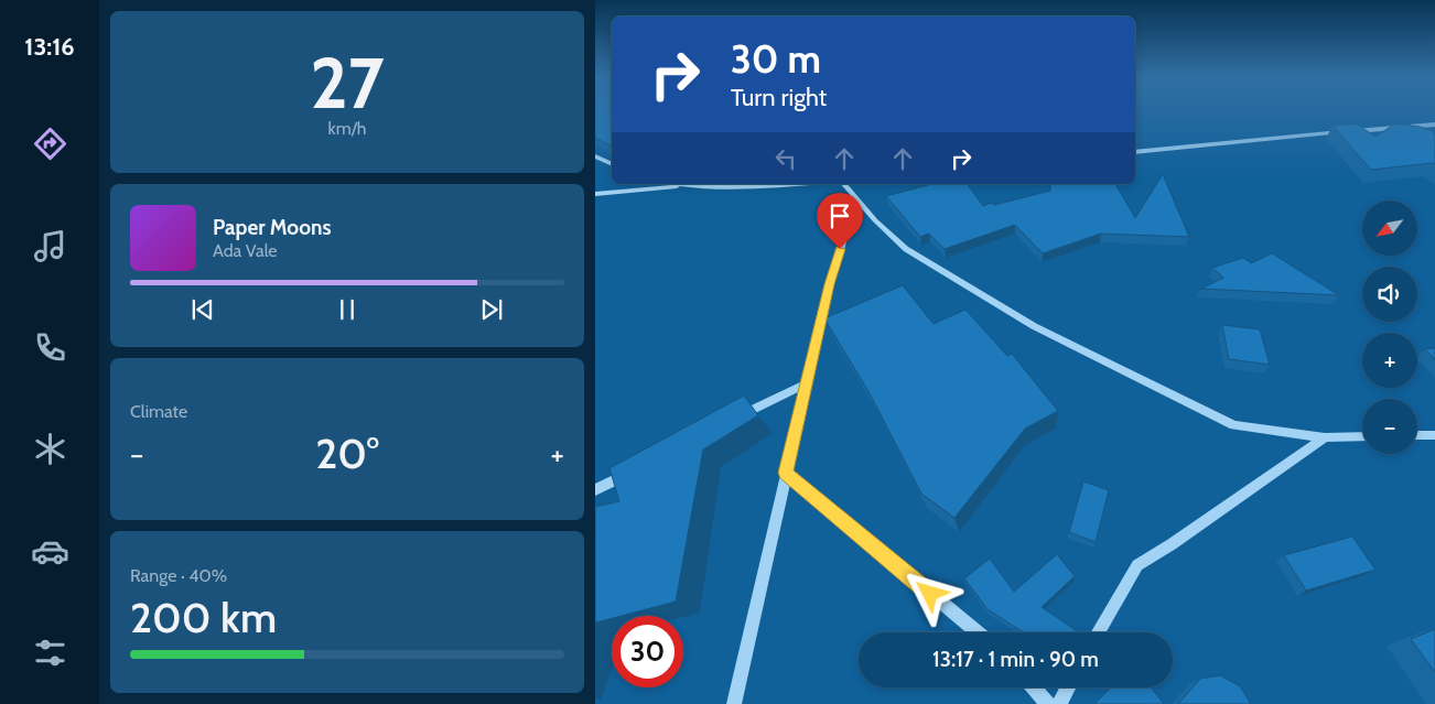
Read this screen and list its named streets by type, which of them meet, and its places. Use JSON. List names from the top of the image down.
{
  "north": "bottom left",
  "page": {
    "tabs": "13:16",
    "tile": [
      ["27", "km/h"],
      "Climate",
      ["Range · 40%", "200 km"]
    ],
    "turn": ["30 m", "Turn right"],
    "map_buttons": ["+", "−"],
    "song": ["Paper Moons", "Ada Vale"],
    "heat": ["−", "20°", "+"],
    "limit": "30",
    "trip": "13:17 · 1 min · 90 m"
  }
}
